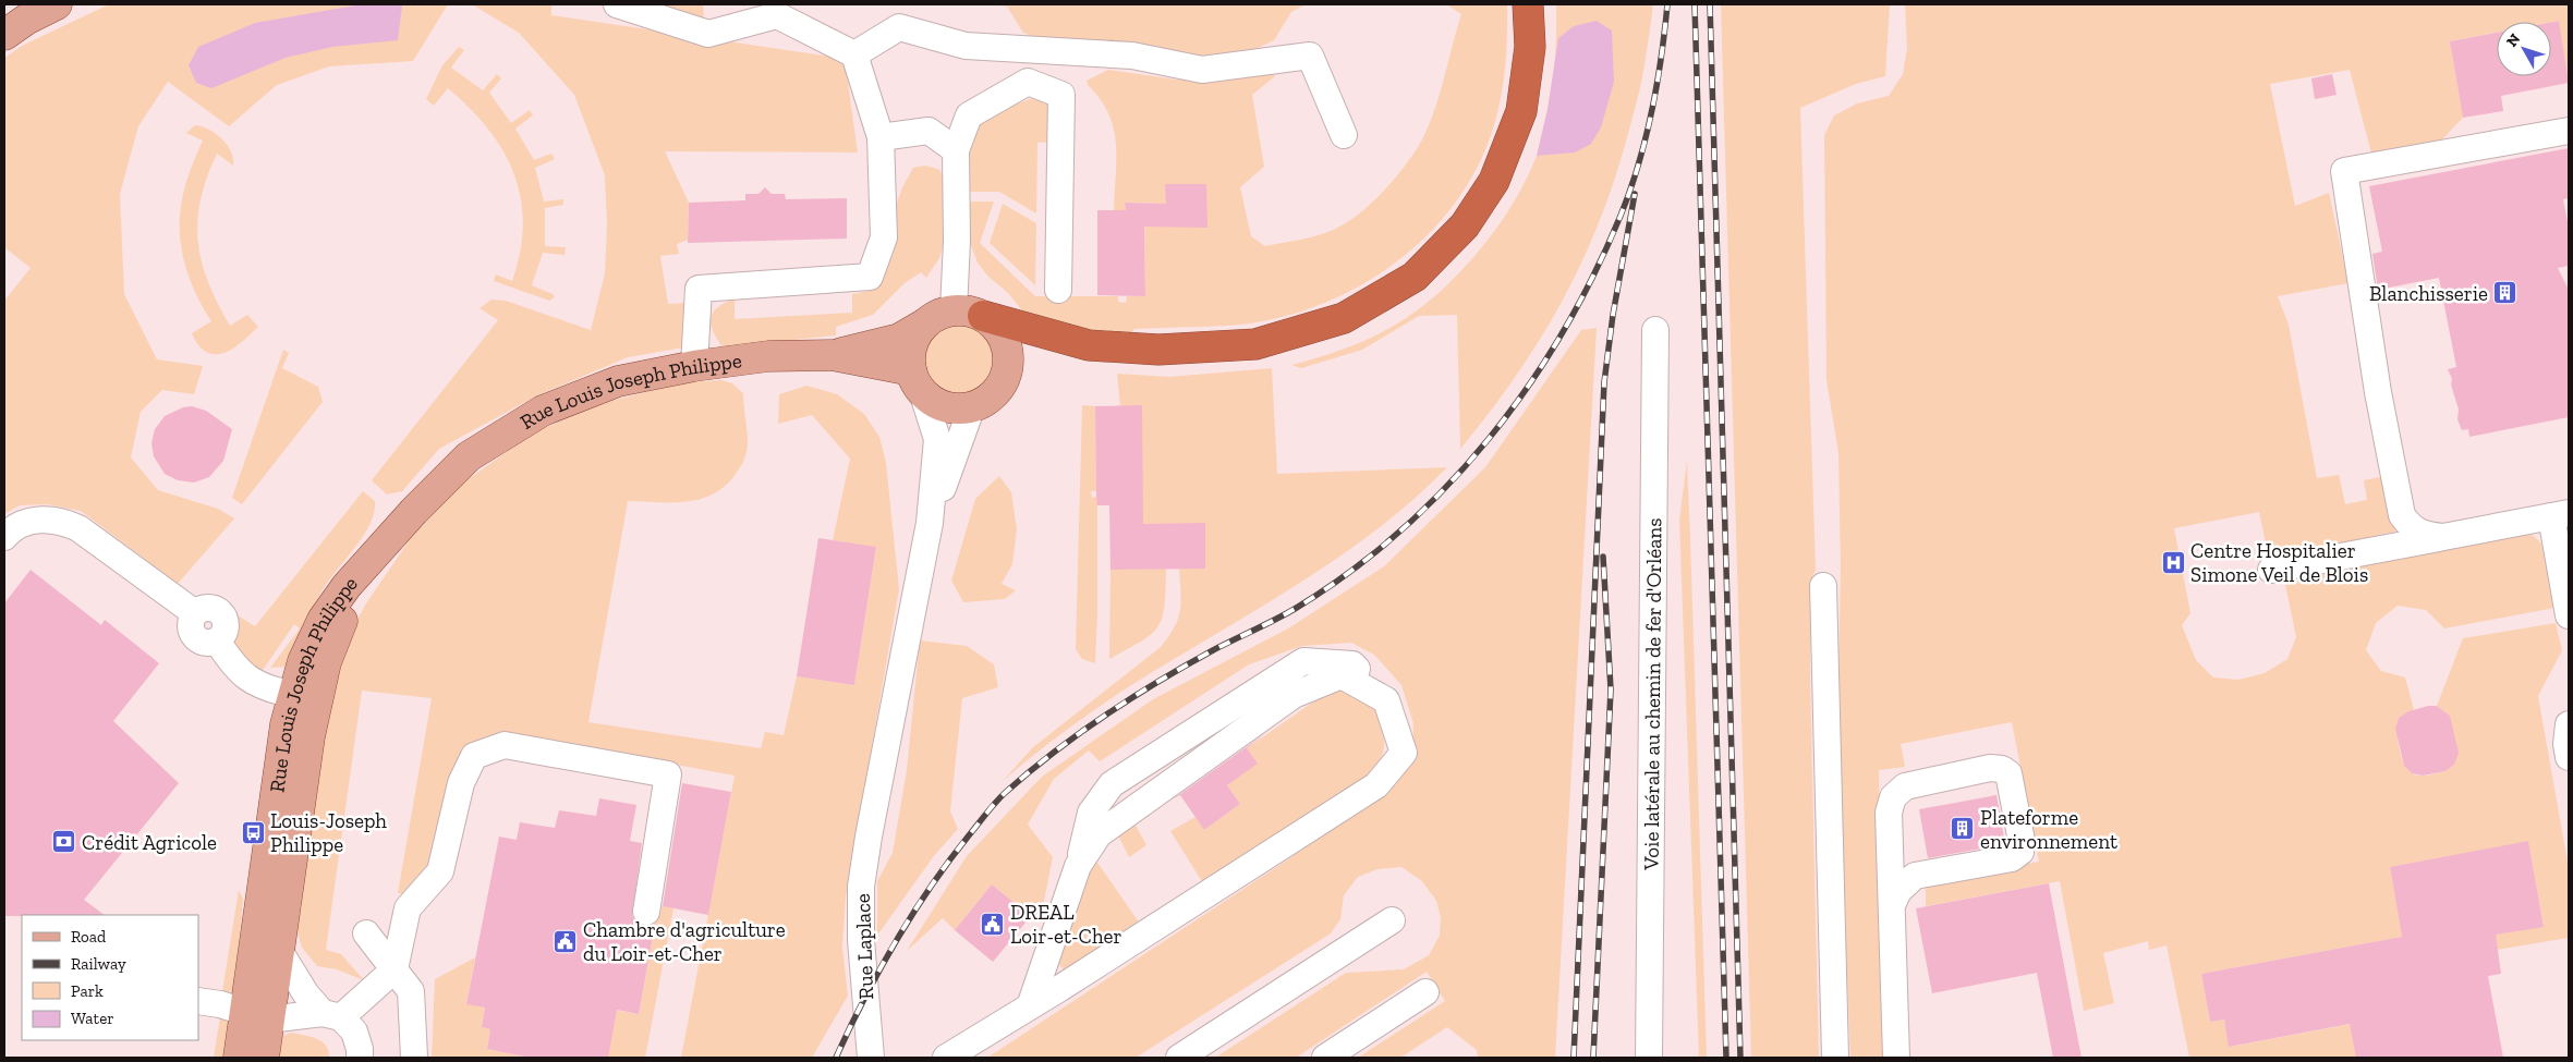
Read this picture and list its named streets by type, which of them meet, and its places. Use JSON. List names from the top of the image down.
{
  "streets": {
    "main road": ["Rue Louis Joseph Philippe"],
    "street": ["Voie latérale au chemin de fer d'Orléans", "Rue Laplace"]
  },
  "places": {
    "building": ["Blanchisserie", "Plateforme environnement"],
    "hospital": ["Centre Hospitalier Simone Veil de Blois"],
    "bus stop": ["Louis-Joseph Philippe"],
    "bank": ["Crédit Agricole"],
    "public building": ["DREAL Loir-et-Cher", "Chambre d'agriculture du Loir-et-Cher"]
  },
  "legend": [
    "Road",
    "Railway",
    "Park",
    "Water"
  ],
  "north": "top left"
}
